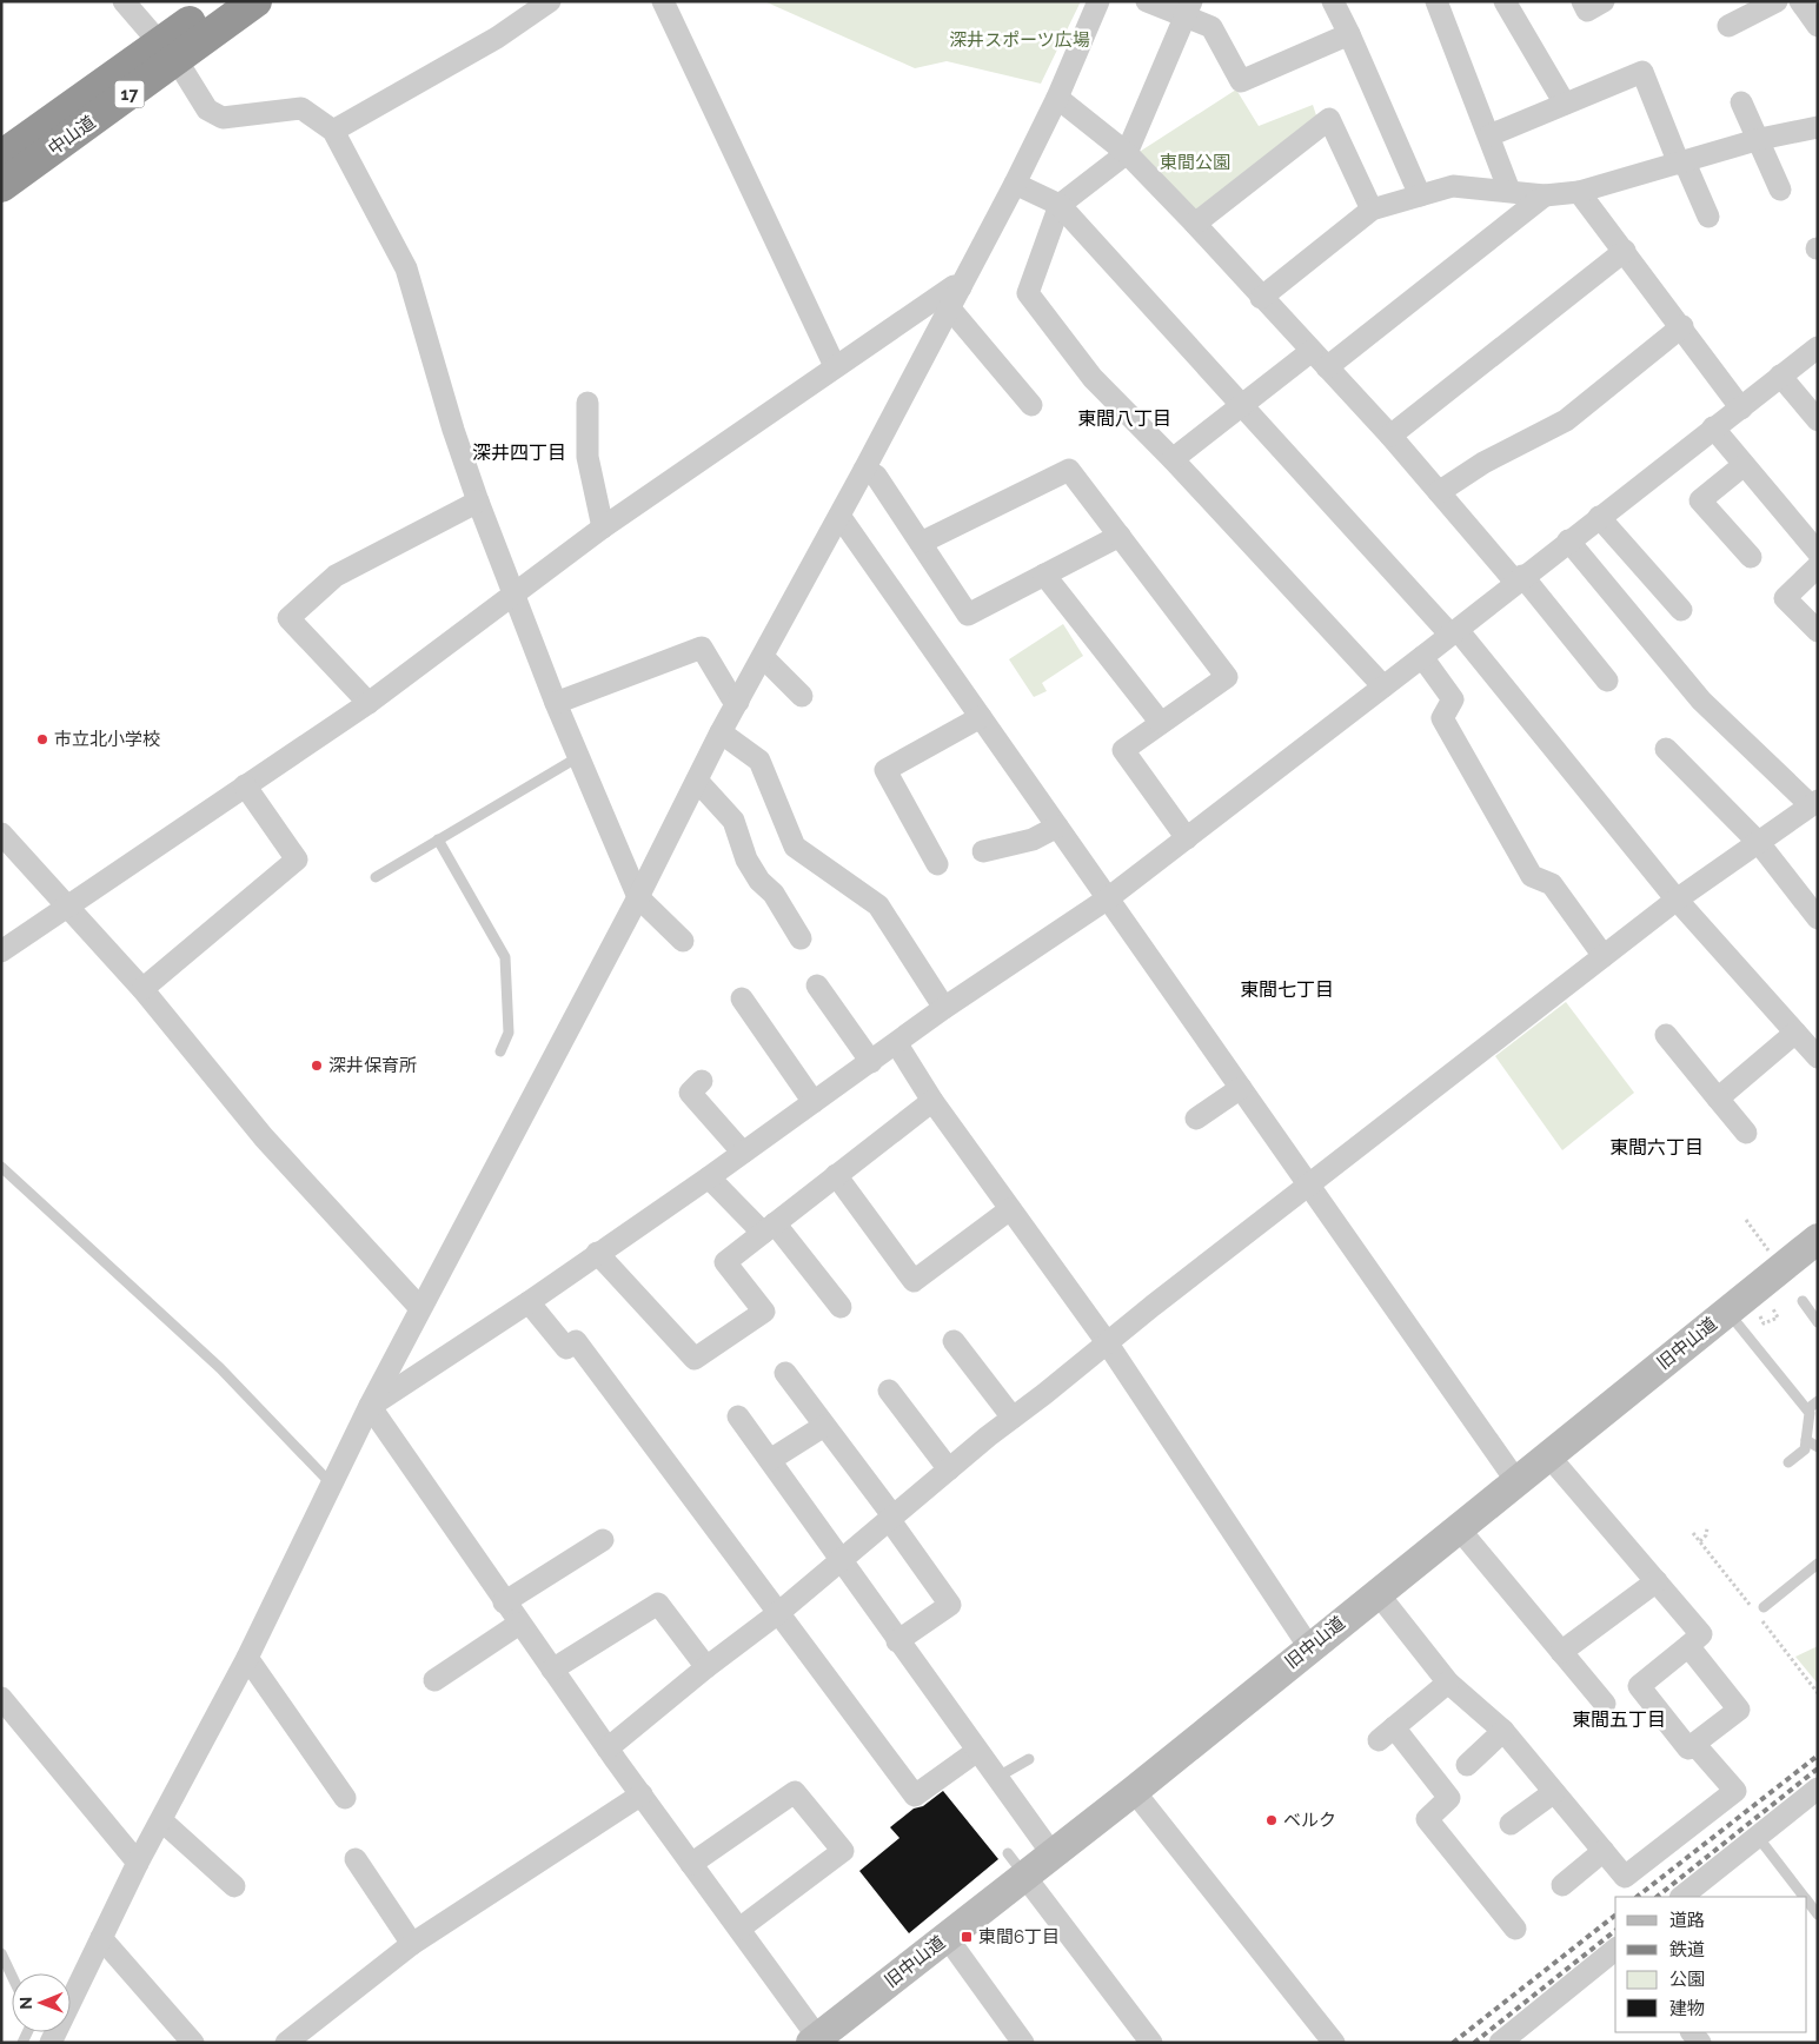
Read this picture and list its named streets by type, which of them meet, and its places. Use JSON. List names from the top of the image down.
{
  "streets": {
    "highway": ["17", "中山道"],
    "main road": ["旧中山道"]
  },
  "districts": [
    "東間八丁目",
    "深井四丁目",
    "東間七丁目",
    "東間六丁目",
    "東間五丁目"
  ],
  "parks": ["深井スポーツ広場", "東間公園"],
  "places": {
    "other": ["市立北小学校", "深井保育所", "ベルク"],
    "transit": ["東間6丁目"]
  },
  "legend": [
    "道路",
    "鉄道",
    "公園",
    "建物"
  ],
  "north": "left"
}
